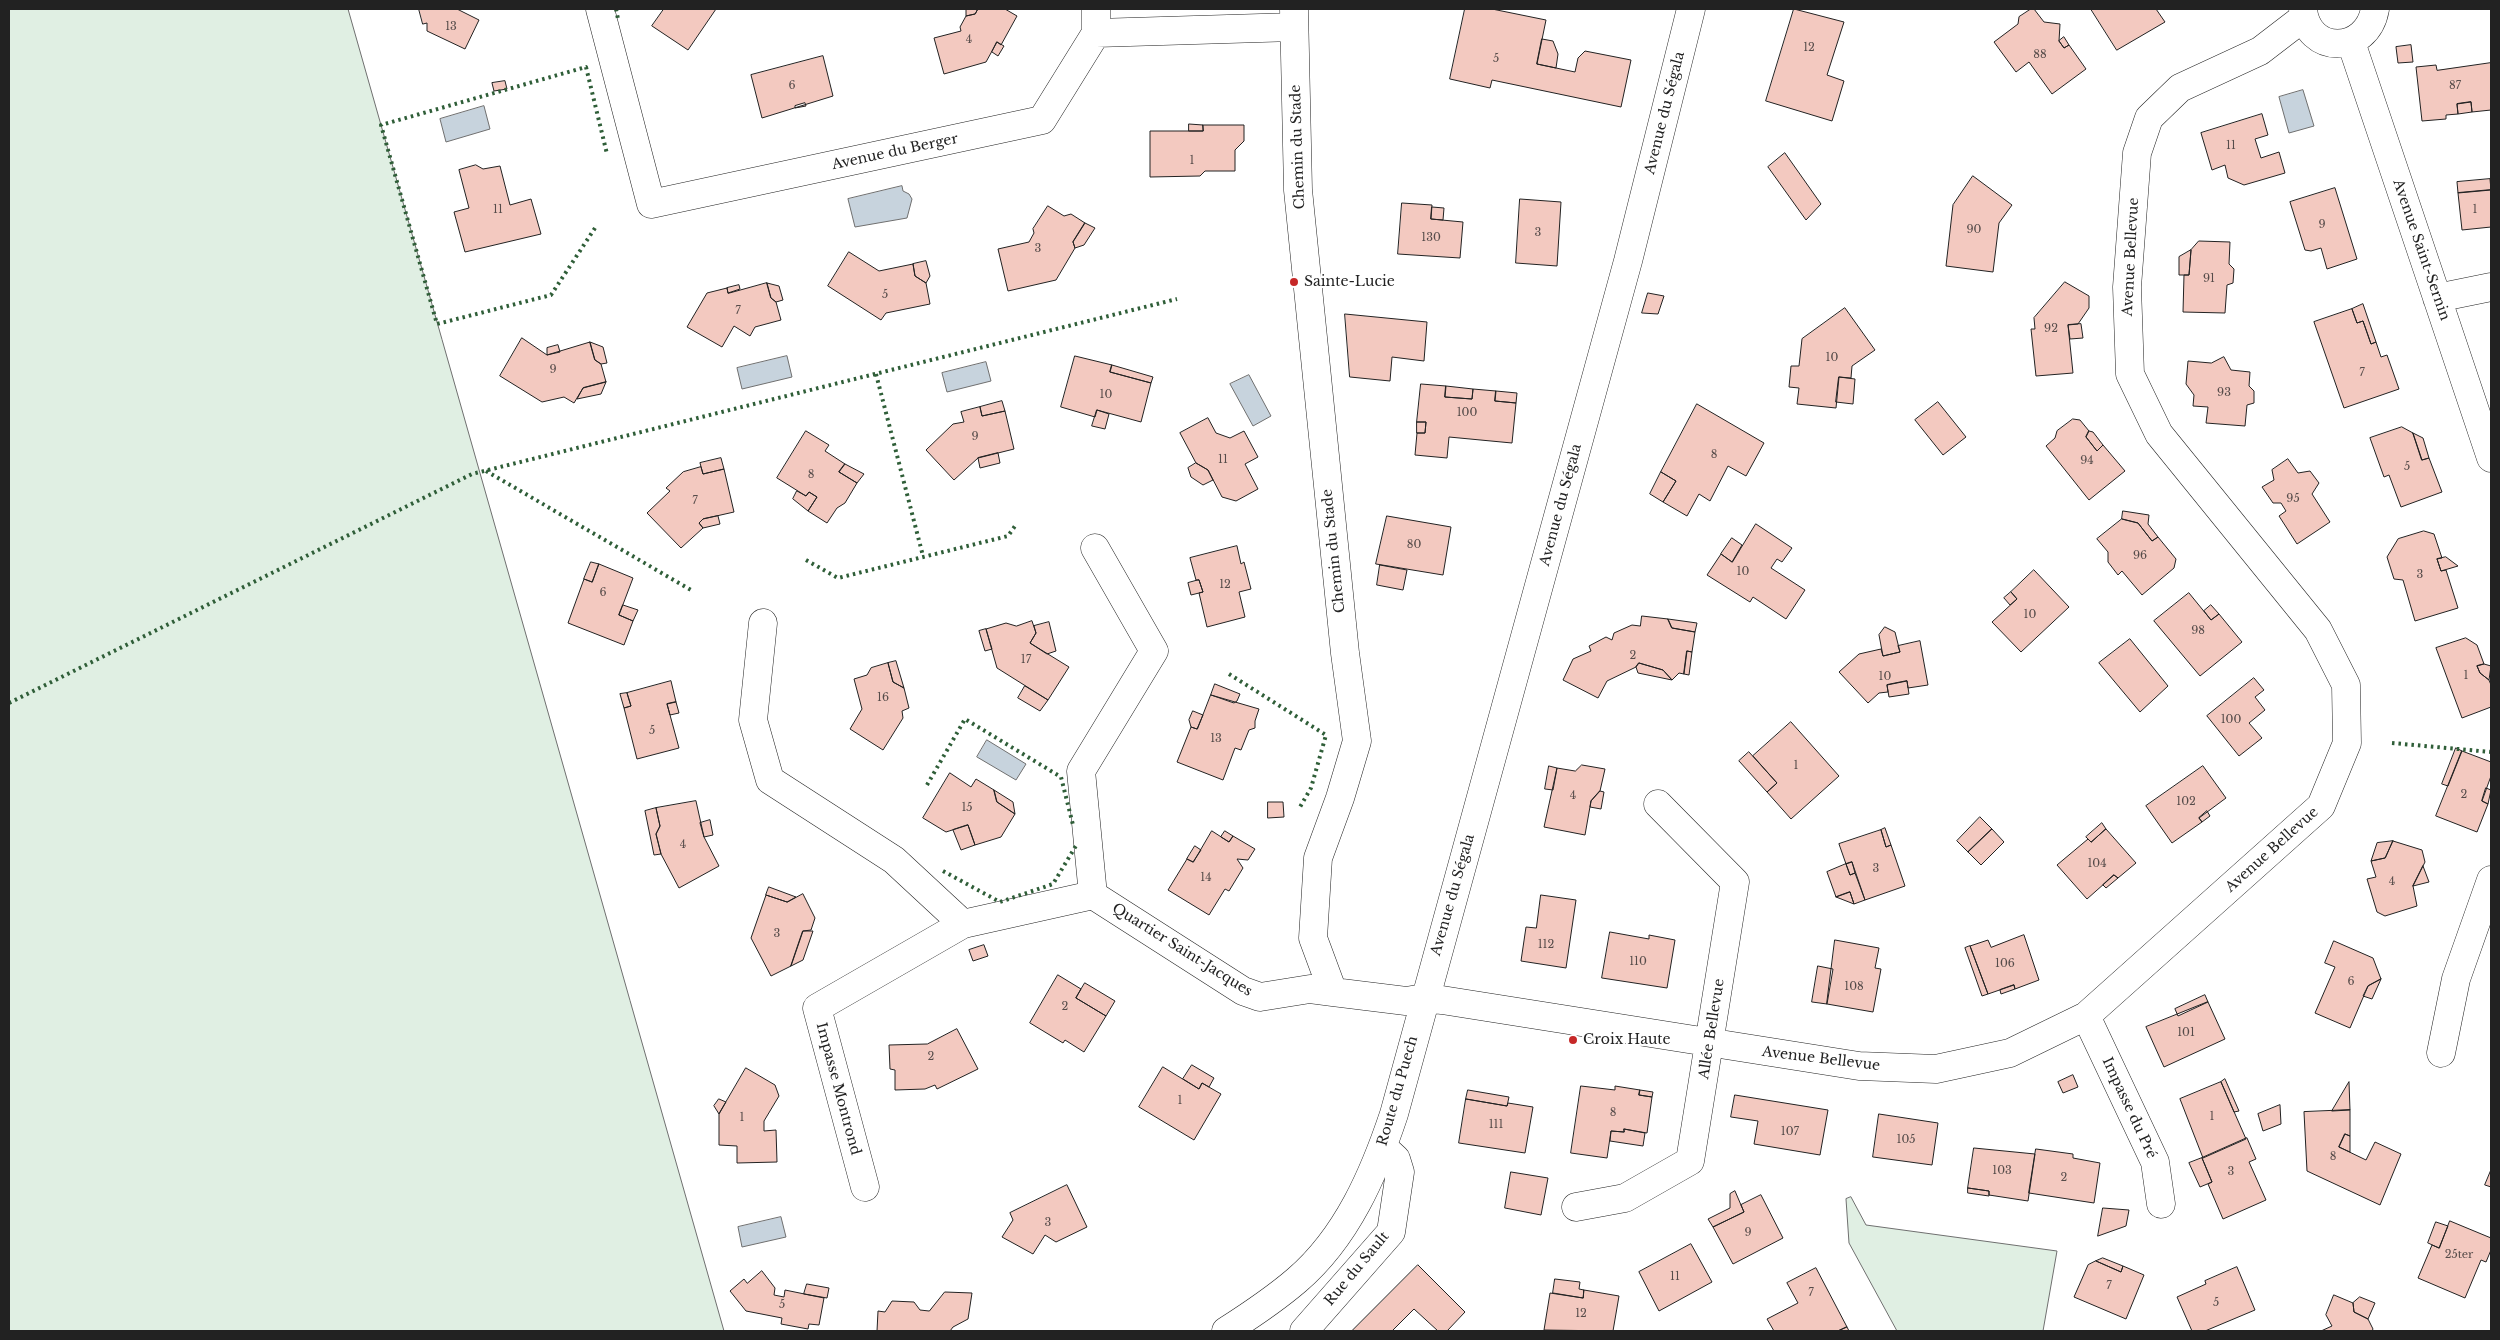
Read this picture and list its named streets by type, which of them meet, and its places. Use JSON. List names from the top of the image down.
{
  "streets": {
    "street": [
      "Avenue du Ségala",
      "Chemin du Stade",
      "Avenue du Berger",
      "Avenue Saint-Sernin",
      "Avenue Bellevue",
      "Quartier Saint-Jacques",
      "Allée Bellevue",
      "Impasse Montrond",
      "Route du Puech",
      "Impasse du Pré",
      "Rue du Sault"
    ]
  },
  "crossings": [
    ["Avenue du Ségala", "Avenue Bellevue"],
    ["Avenue du Ségala", "Route du Puech"],
    ["Chemin du Stade", "Avenue du Berger"],
    ["Chemin du Stade", "Quartier Saint-Jacques"],
    ["Avenue Bellevue", "Allée Bellevue"],
    ["Avenue Bellevue", "Route du Puech"],
    ["Avenue Bellevue", "Impasse du Pré"],
    ["Route du Puech", "Rue du Sault"]
  ],
  "places": ["Sainte-Lucie", "Croix Haute"],
  "house_numbers": [
    "13",
    "4",
    "12",
    "88",
    "5",
    "6",
    "87",
    "11",
    "1",
    "11",
    "1",
    "9",
    "90",
    "3",
    "130",
    "3",
    "91",
    "5",
    "7",
    "92",
    "10",
    "9",
    "7",
    "93",
    "10",
    "100",
    "9",
    "8",
    "11",
    "94",
    "5",
    "8",
    "95",
    "7",
    "80",
    "96",
    "10",
    "3",
    "12",
    "6",
    "10",
    "98",
    "2",
    "17",
    "1",
    "10",
    "16",
    "100",
    "5",
    "13",
    "1",
    "2",
    "4",
    "102",
    "15",
    "4",
    "104",
    "3",
    "14",
    "4",
    "3",
    "112",
    "110",
    "106",
    "6",
    "108",
    "2",
    "101",
    "2",
    "1",
    "8",
    "1",
    "1",
    "111",
    "107",
    "105",
    "8",
    "103",
    "3",
    "2",
    "3",
    "9",
    "25ter",
    "11",
    "7",
    "7",
    "5",
    "5",
    "12"
  ]
}
